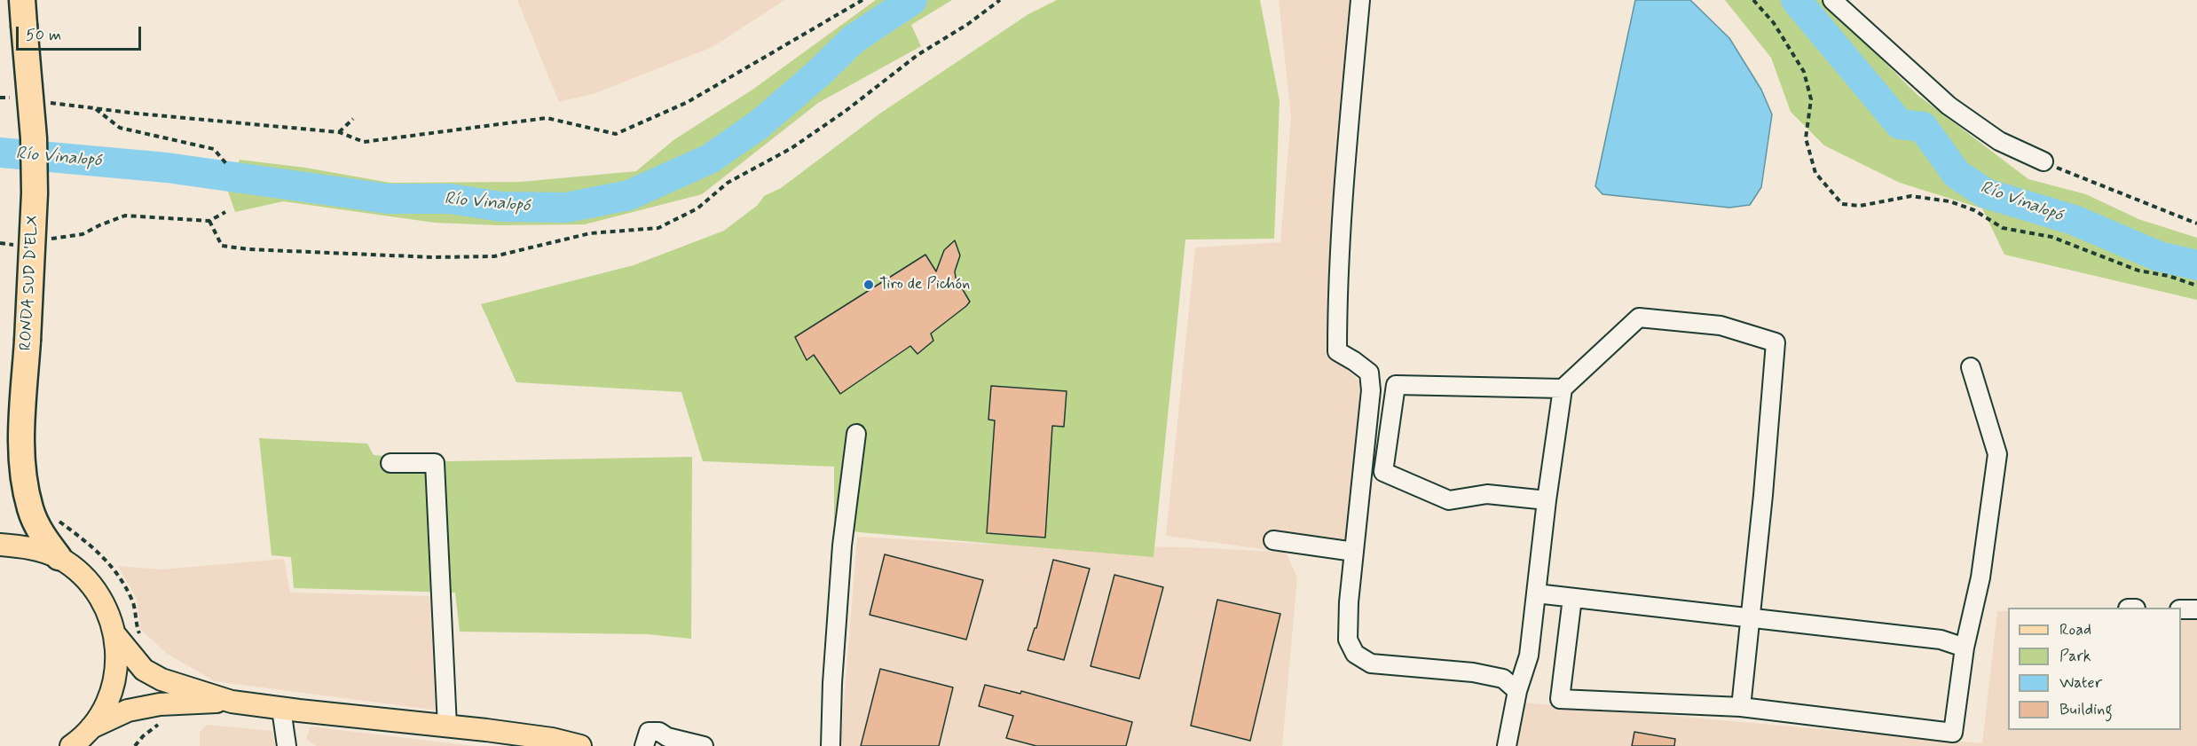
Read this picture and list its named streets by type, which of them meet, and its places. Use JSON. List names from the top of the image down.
{
  "streets": {
    "highway": ["RONDA SUD D'ELX"]
  },
  "water": ["Río Vinalopó"],
  "places": ["Tiro de Pichón"],
  "legend": [
    "Road",
    "Park",
    "Water",
    "Building"
  ],
  "scale_bar": "50 m"
}
